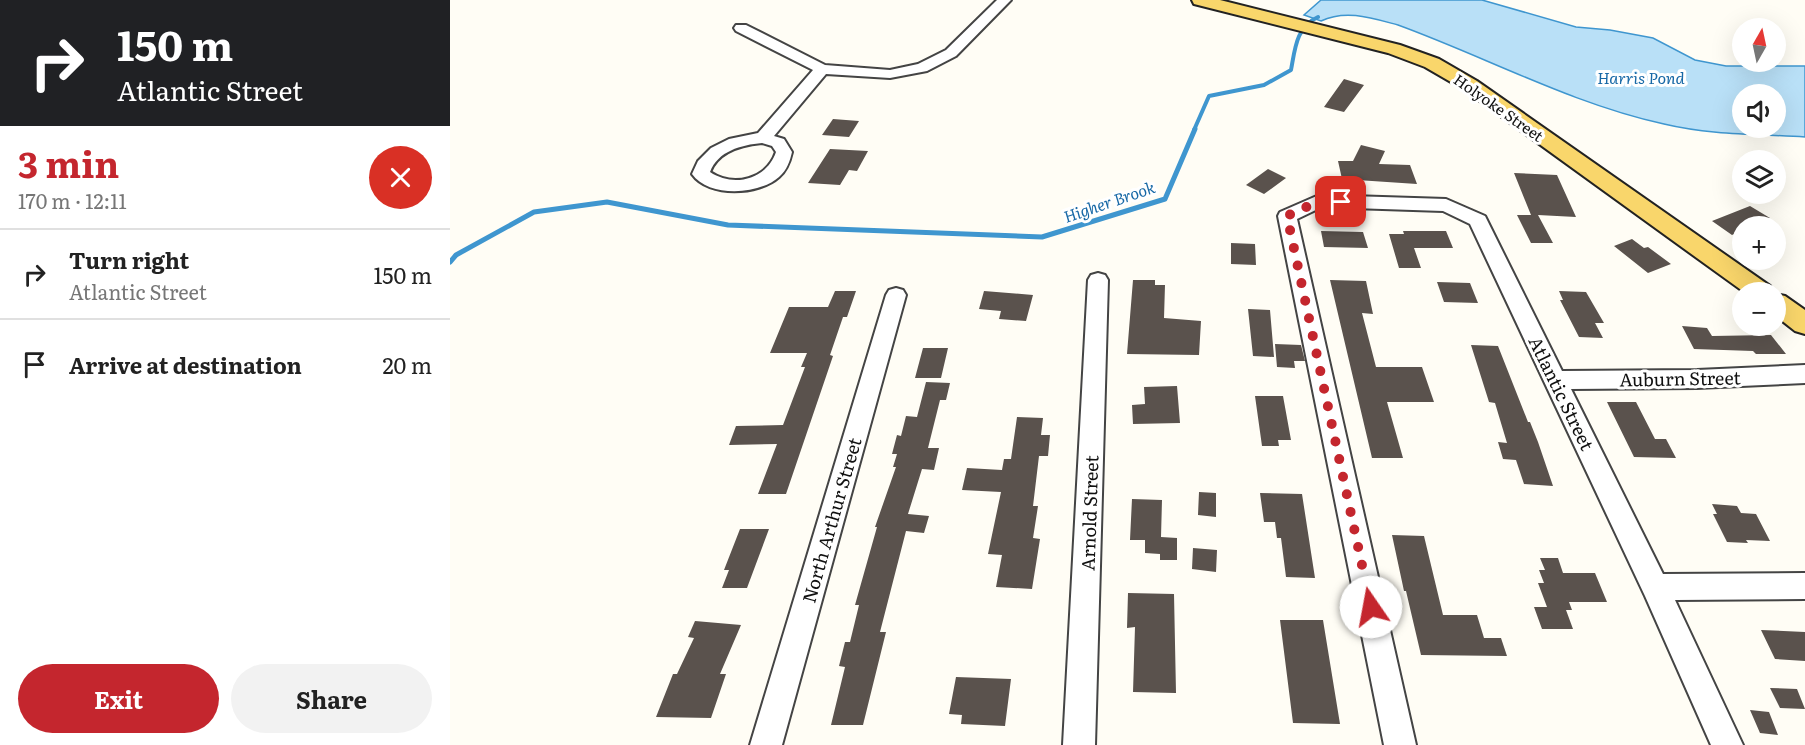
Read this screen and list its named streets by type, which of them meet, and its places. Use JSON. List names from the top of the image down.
{
  "streets": {
    "main road": ["Holyoke Street"],
    "street": [
      "Auburn Street",
      "Atlantic Street",
      "Arnold Street",
      "North Arthur Street"
    ]
  },
  "crossings": [
    ["Auburn Street", "Atlantic Street"]
  ],
  "water": ["Harris Pond", "Higher Brook"],
  "north": "top",
  "page": {
    "turn": ["150 m", "Atlantic Street"],
    "map_buttons": ["+", "−"],
    "heading": ["3 min", "170 m · 12:11"],
    "list": [
      {
        "name": "Turn right",
        "note": "Atlantic Street",
        "value": "150 m"
      },
      {
        "name": "Arrive at destination",
        "value": "20 m"
      }
    ],
    "buttons": ["Exit", "Share"]
  }
}
